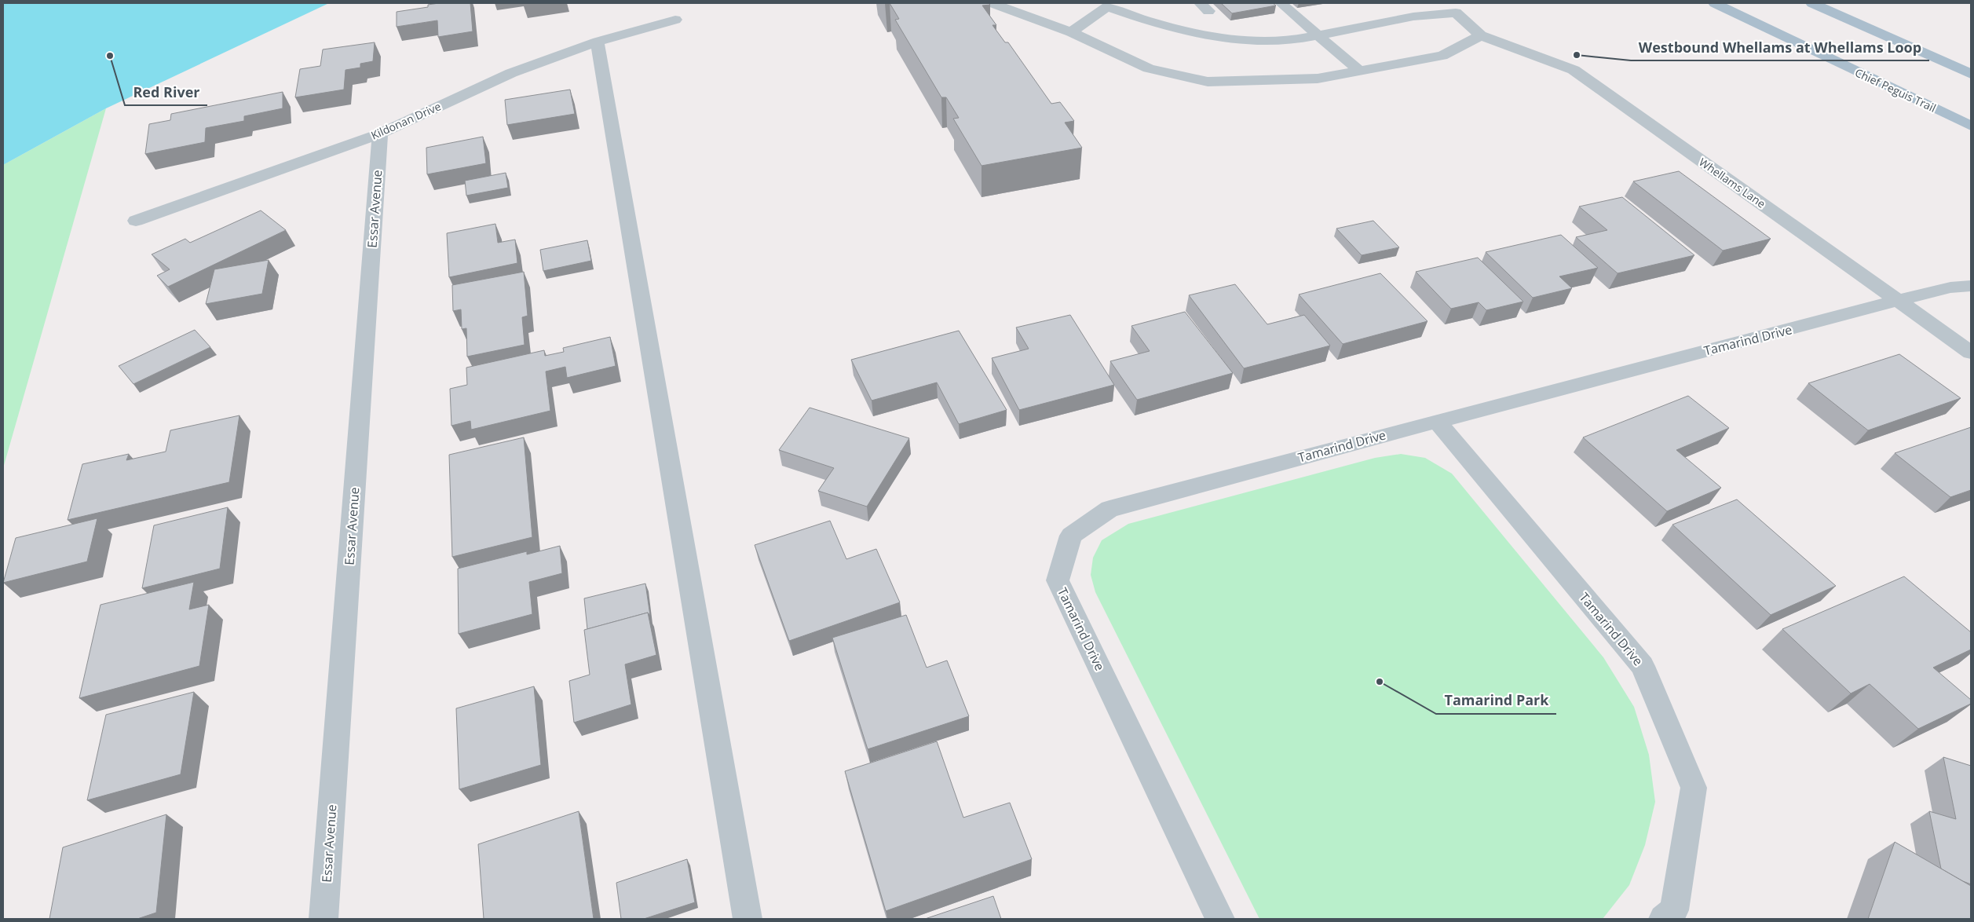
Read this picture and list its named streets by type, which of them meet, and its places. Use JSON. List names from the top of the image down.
{
  "streets": {
    "main road": ["Chief Peguis Trail"],
    "street": [
      "Kildonan Drive",
      "Whellams Lane",
      "Essar Avenue",
      "Tamarind Drive"
    ]
  },
  "crossings": [
    ["Kildonan Drive", "Essar Avenue"],
    ["Whellams Lane", "Tamarind Drive"]
  ],
  "places": ["Westbound Whellams at Whellams Loop", "Red River", "Tamarind Park"]
}
